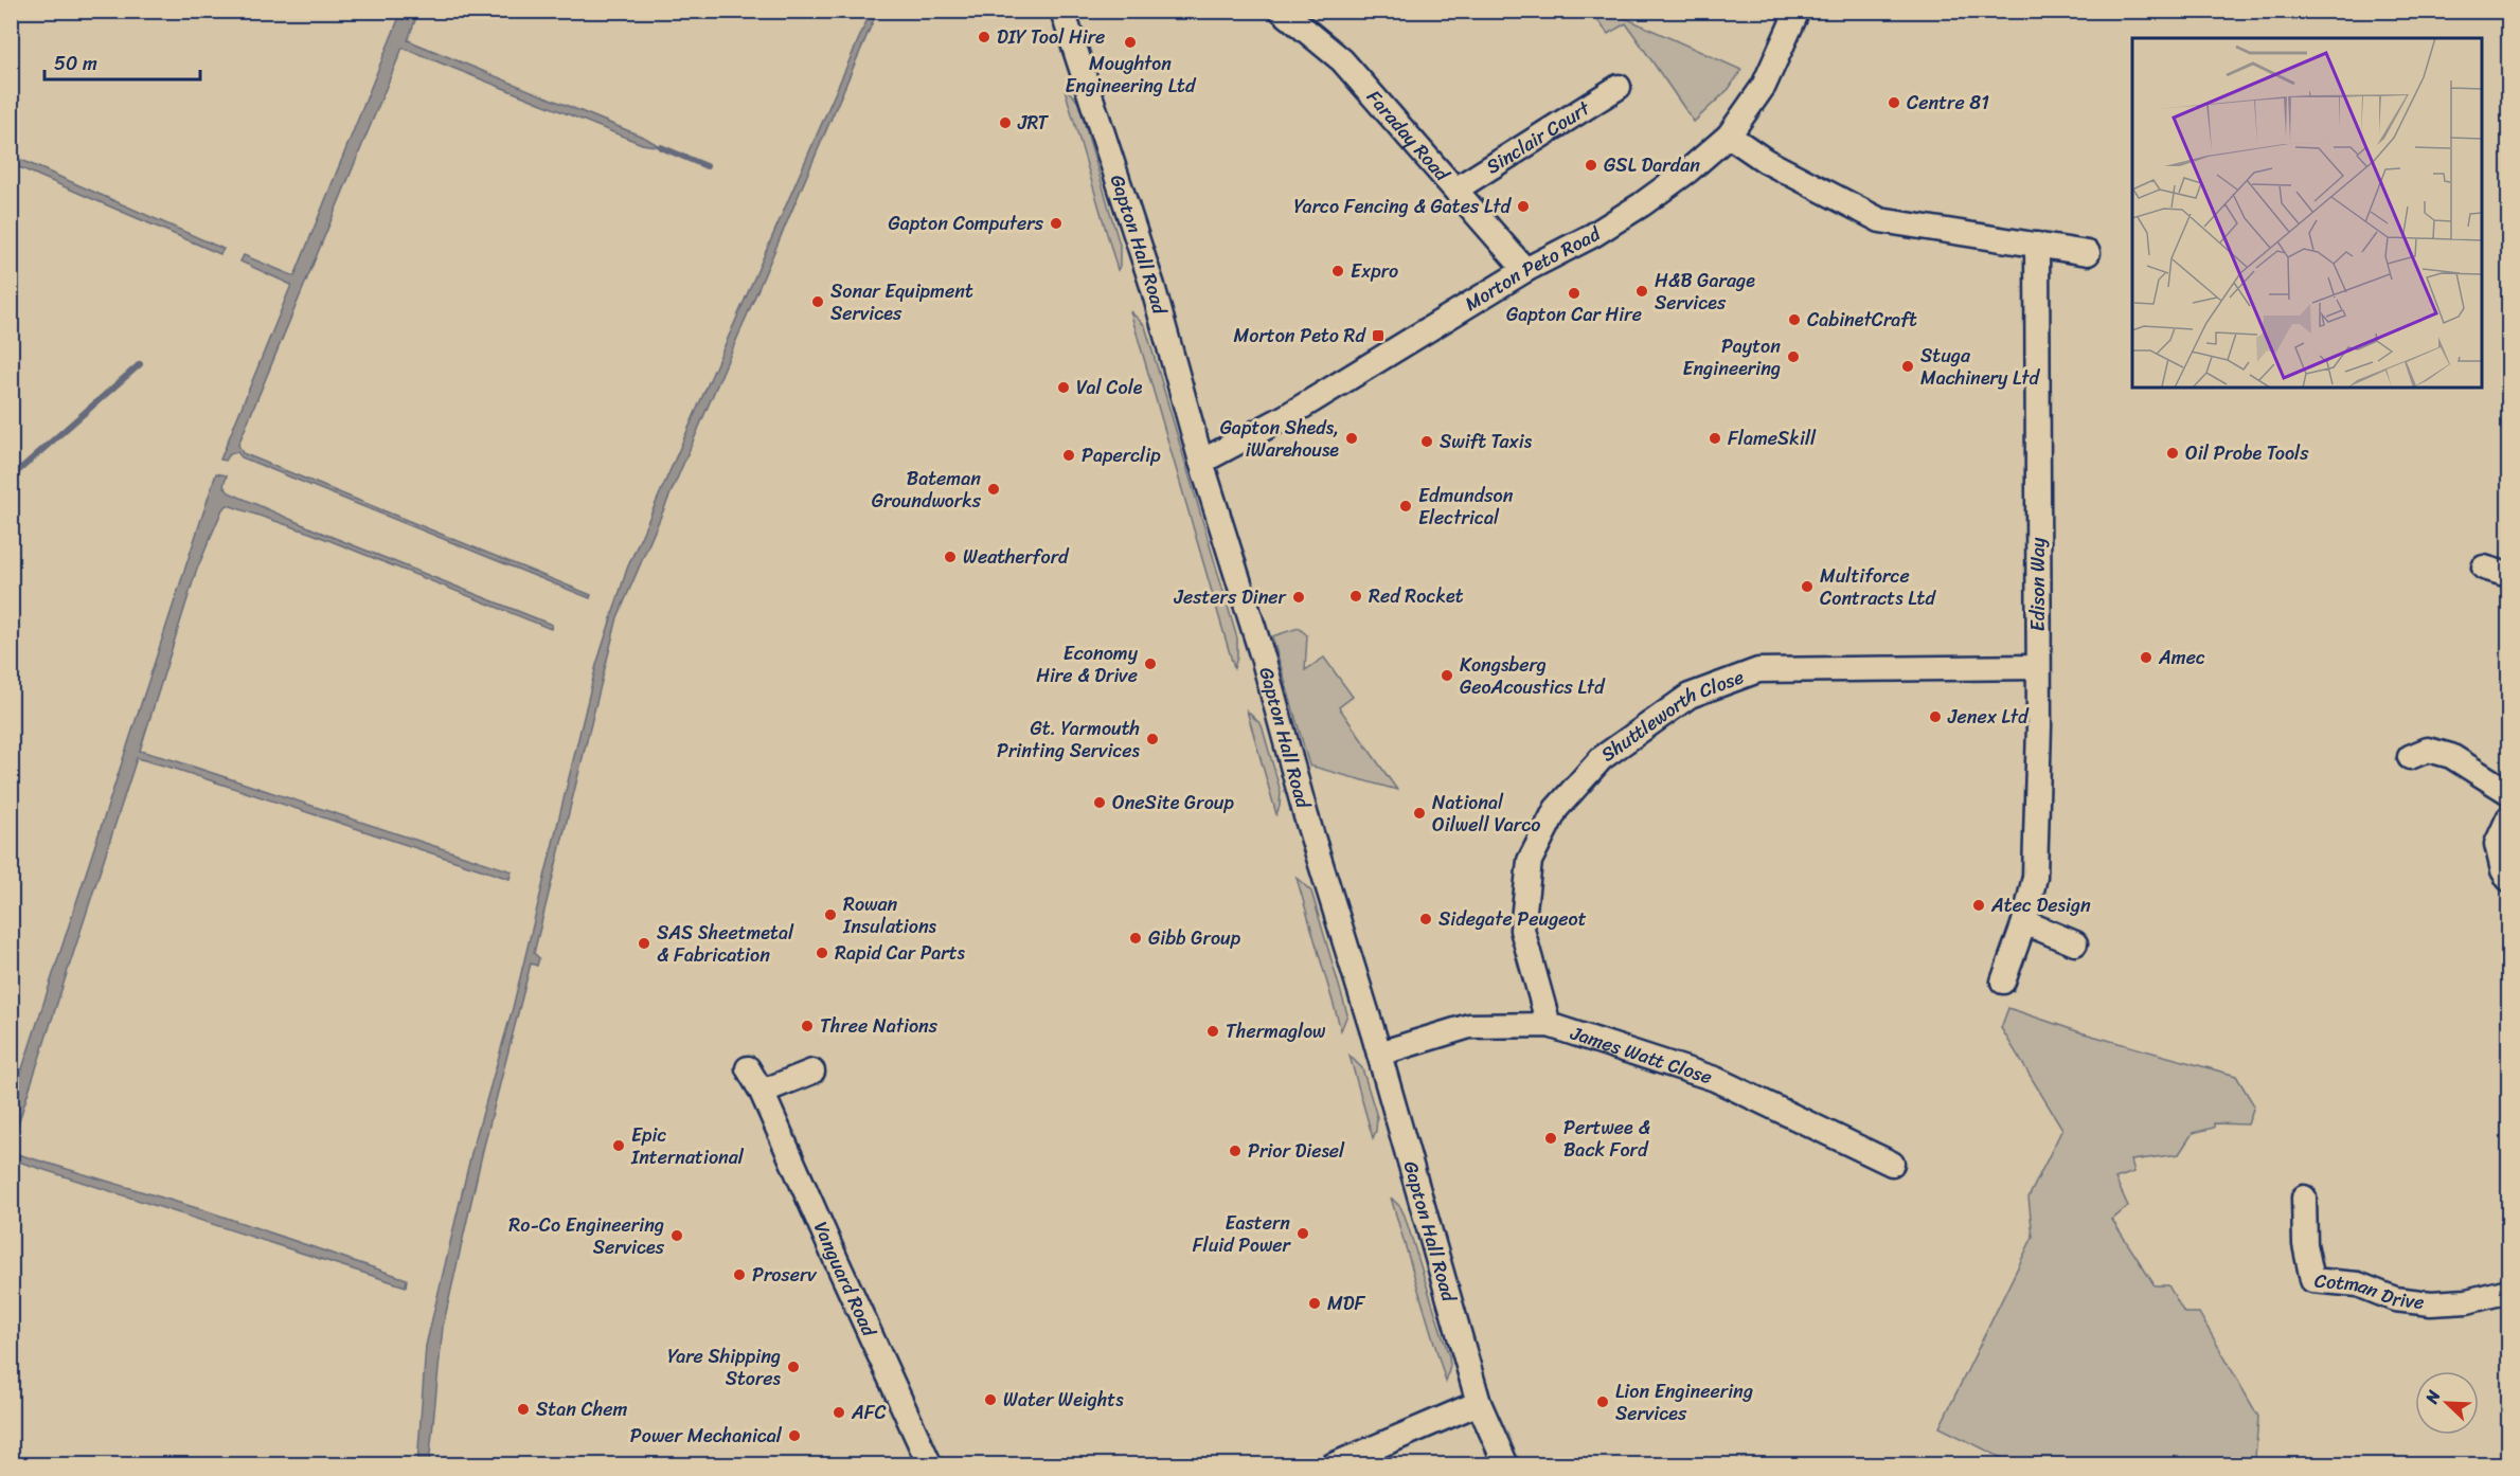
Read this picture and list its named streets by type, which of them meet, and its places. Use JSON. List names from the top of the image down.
{
  "streets": {
    "street": [
      "Faraday Road",
      "Sinclair Court",
      "Gapton Hall Road",
      "Morton Peto Road",
      "Edison Way",
      "Shuttleworth Close",
      "James Watt Close",
      "Vanguard Road",
      "Cotman Drive"
    ]
  },
  "crossings": [
    ["Faraday Road", "Sinclair Court"],
    ["Faraday Road", "Morton Peto Road"],
    ["Gapton Hall Road", "Morton Peto Road"],
    ["Gapton Hall Road", "James Watt Close"],
    ["Edison Way", "Shuttleworth Close"],
    ["Shuttleworth Close", "James Watt Close"]
  ],
  "places": {
    "other": [
      "DIY Tool Hire",
      "Moughton Engineering Ltd",
      "Centre 81",
      "JRT",
      "GSL Dardan",
      "Yarco Fencing & Gates Ltd",
      "Gapton Computers",
      "Expro",
      "H&B Garage Services",
      "Gapton Car Hire",
      "Sonar Equipment Services",
      "CabinetCraft",
      "Payton Engineering",
      "Stuga Machinery Ltd",
      "Val Cole",
      "Gapton Sheds, iWarehouse",
      "FlameSkill",
      "Swift Taxis",
      "Oil Probe Tools",
      "Paperclip",
      "Bateman Groundworks",
      "Edmundson Electrical",
      "Weatherford",
      "Multiforce Contracts Ltd",
      "Red Rocket",
      "Jesters Diner",
      "Amec",
      "Economy Hire & Drive",
      "Kongsberg GeoAcoustics Ltd",
      "Jenex Ltd",
      "Gt. Yarmouth Printing Services",
      "OneSite Group",
      "National Oilwell Varco",
      "Atec Design",
      "Rowan Insulations",
      "Sidegate Peugeot",
      "Gibb Group",
      "SAS Sheetmetal & Fabrication",
      "Rapid Car Parts",
      "Three Nations",
      "Thermaglow",
      "Pertwee & Back Ford",
      "Epic International",
      "Prior Diesel",
      "Eastern Fluid Power",
      "Ro-Co Engineering Services",
      "Proserv",
      "MDF",
      "Yare Shipping Stores",
      "Water Weights",
      "Lion Engineering Services",
      "Stan Chem",
      "AFC",
      "Power Mechanical"
    ],
    "transit": ["Morton Peto Rd"]
  },
  "scale_bar": "50 m",
  "north": "top left"
}
